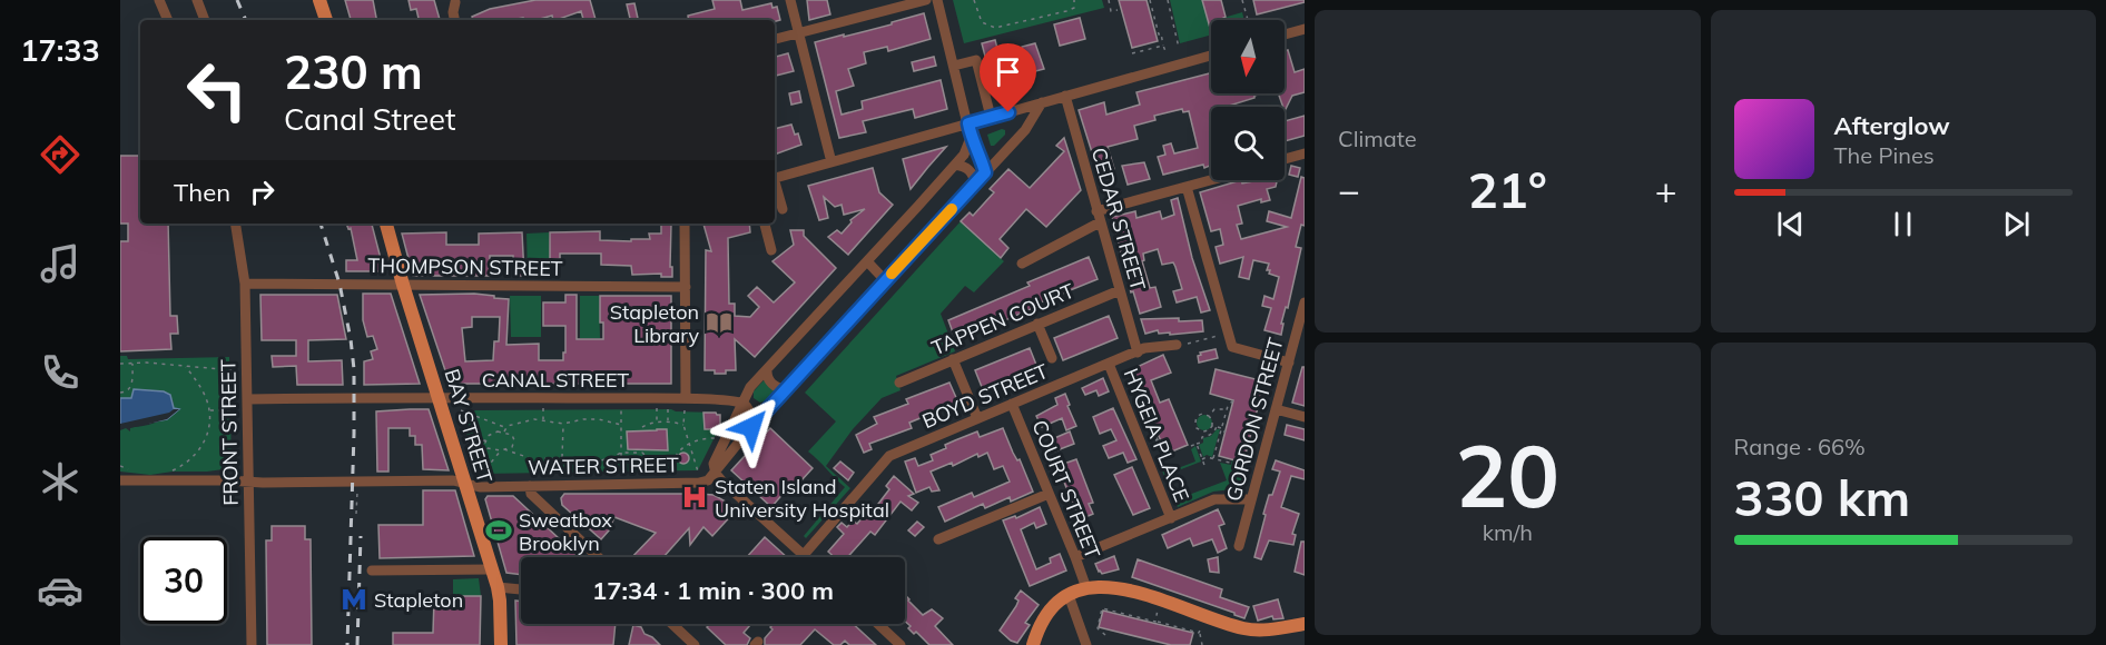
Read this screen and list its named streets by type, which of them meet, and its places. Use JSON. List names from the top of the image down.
{
  "streets": {
    "main road": ["BAY STREET"],
    "street": [
      "CEDAR STREET",
      "THOMPSON STREET",
      "TAPPEN COURT",
      "CANAL STREET",
      "BOYD STREET",
      "GORDON STREET",
      "FRONT STREET",
      "HYGEIA PLACE",
      "WATER STREET",
      "COURT STREET"
    ]
  },
  "crossings": [
    ["CEDAR STREET", "TAPPEN COURT"],
    ["CEDAR STREET", "BOYD STREET"],
    ["THOMPSON STREET", "BAY STREET"],
    ["THOMPSON STREET", "FRONT STREET"],
    ["CANAL STREET", "BAY STREET"],
    ["CANAL STREET", "FRONT STREET"],
    ["BOYD STREET", "HYGEIA PLACE"],
    ["BOYD STREET", "COURT STREET"],
    ["BAY STREET", "WATER STREET"],
    ["FRONT STREET", "WATER STREET"]
  ],
  "places": {
    "library": ["Stapleton Library"],
    "hospital": ["Staten Island University Hospital"],
    "sports": ["Sweatbox Brooklyn"],
    "metro station": ["Stapleton"]
  },
  "north": "bottom",
  "page": {
    "tabs": "17:33",
    "tile": [
      "Climate",
      ["20", "km/h"],
      ["Range · 66%", "330 km"]
    ],
    "turn": ["230 m", "Canal Street"],
    "song": ["Afterglow", "The Pines"],
    "then": "Then",
    "heat": ["−", "21°", "+"],
    "limit": "30",
    "trip": "17:34 · 1 min · 300 m"
  }
}
